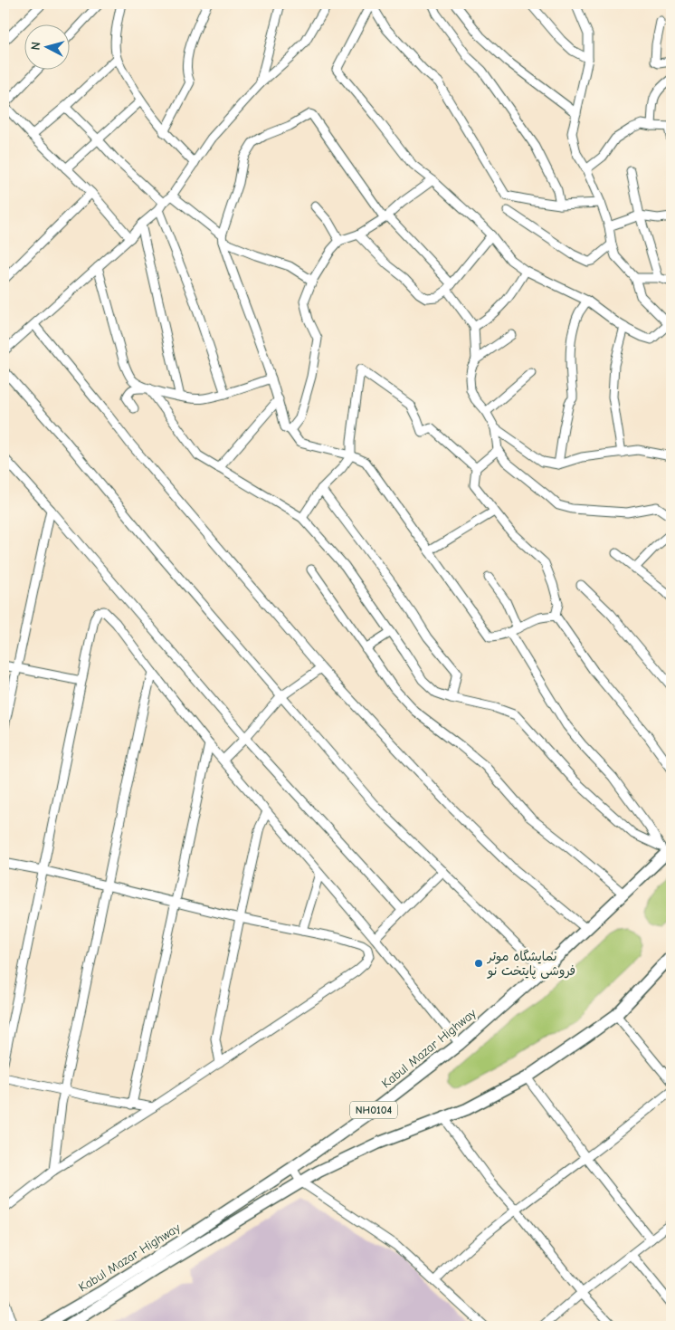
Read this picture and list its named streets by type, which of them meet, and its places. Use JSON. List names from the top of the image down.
{
  "streets": {
    "highway": ["Kabul Mazar Highway", "NH0104"]
  },
  "places": ["نمایشگاه موتر فروشی پایتخت نو"],
  "north": "left"
}
